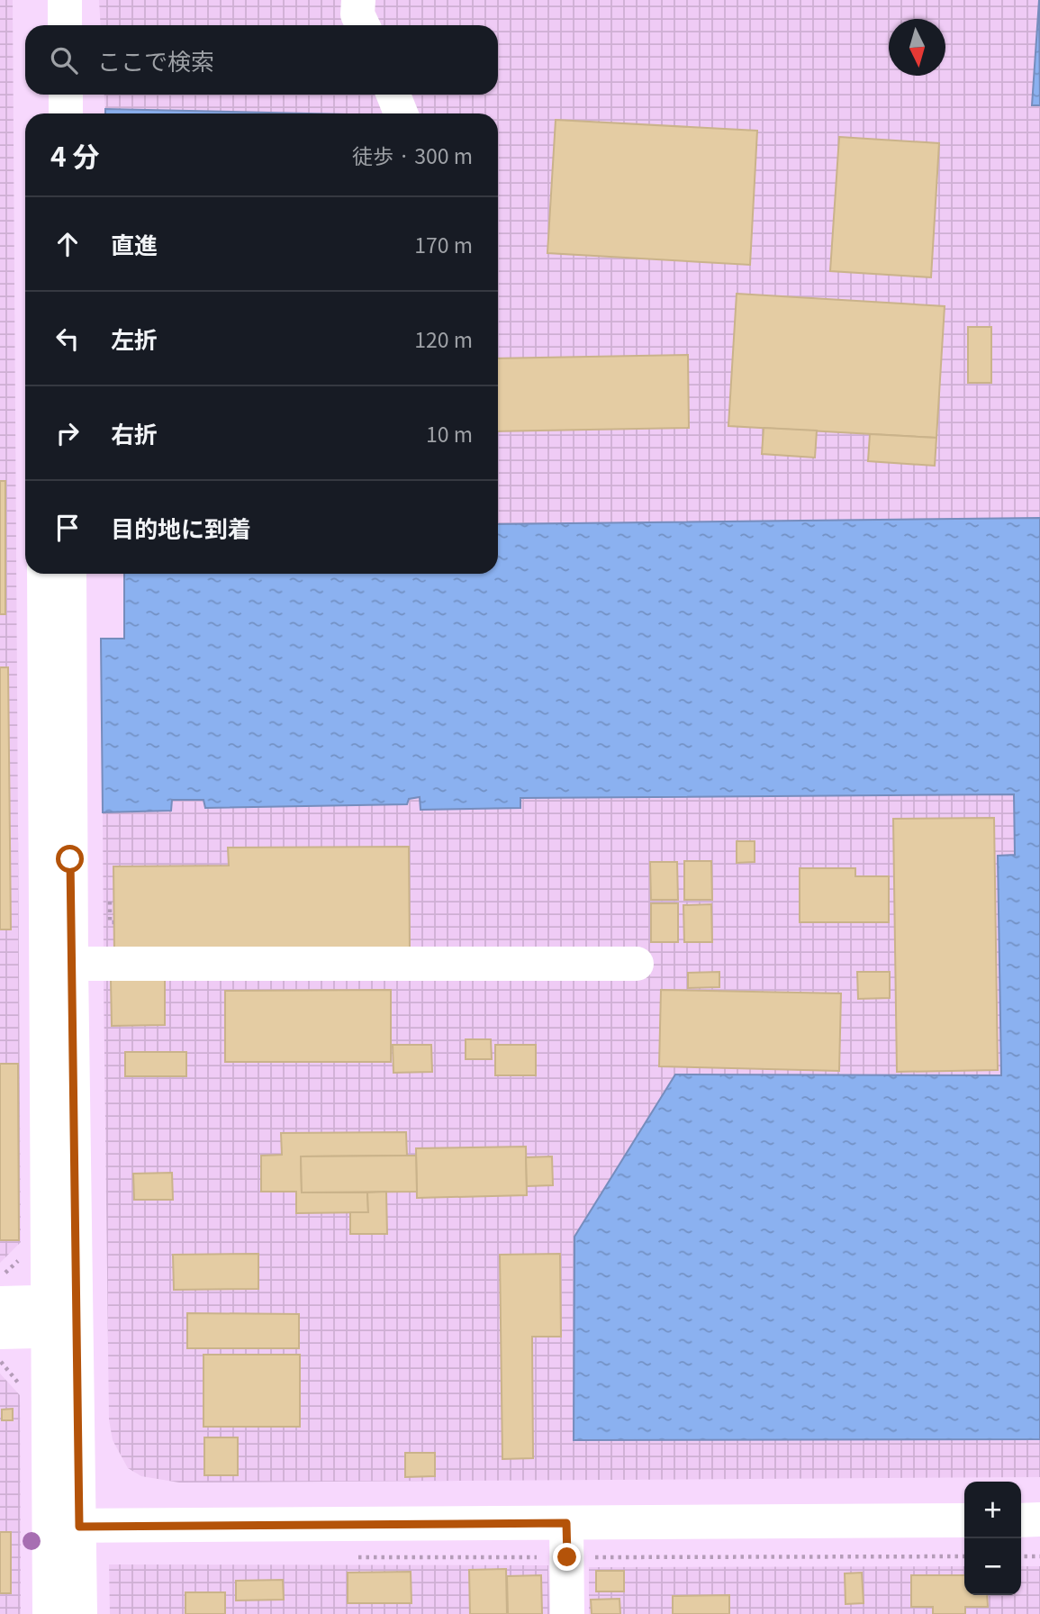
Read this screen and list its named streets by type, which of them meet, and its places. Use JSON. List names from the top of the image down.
{
  "north": "bottom",
  "page": {
    "search": "ここで検索",
    "heading": ["4 分", "徒歩 · 300 m"],
    "list": [
      ["直進", "170 m"],
      ["左折", "120 m"],
      ["右折", "10 m"],
      "目的地に到着"
    ],
    "map_buttons": ["+", "−"]
  }
}
